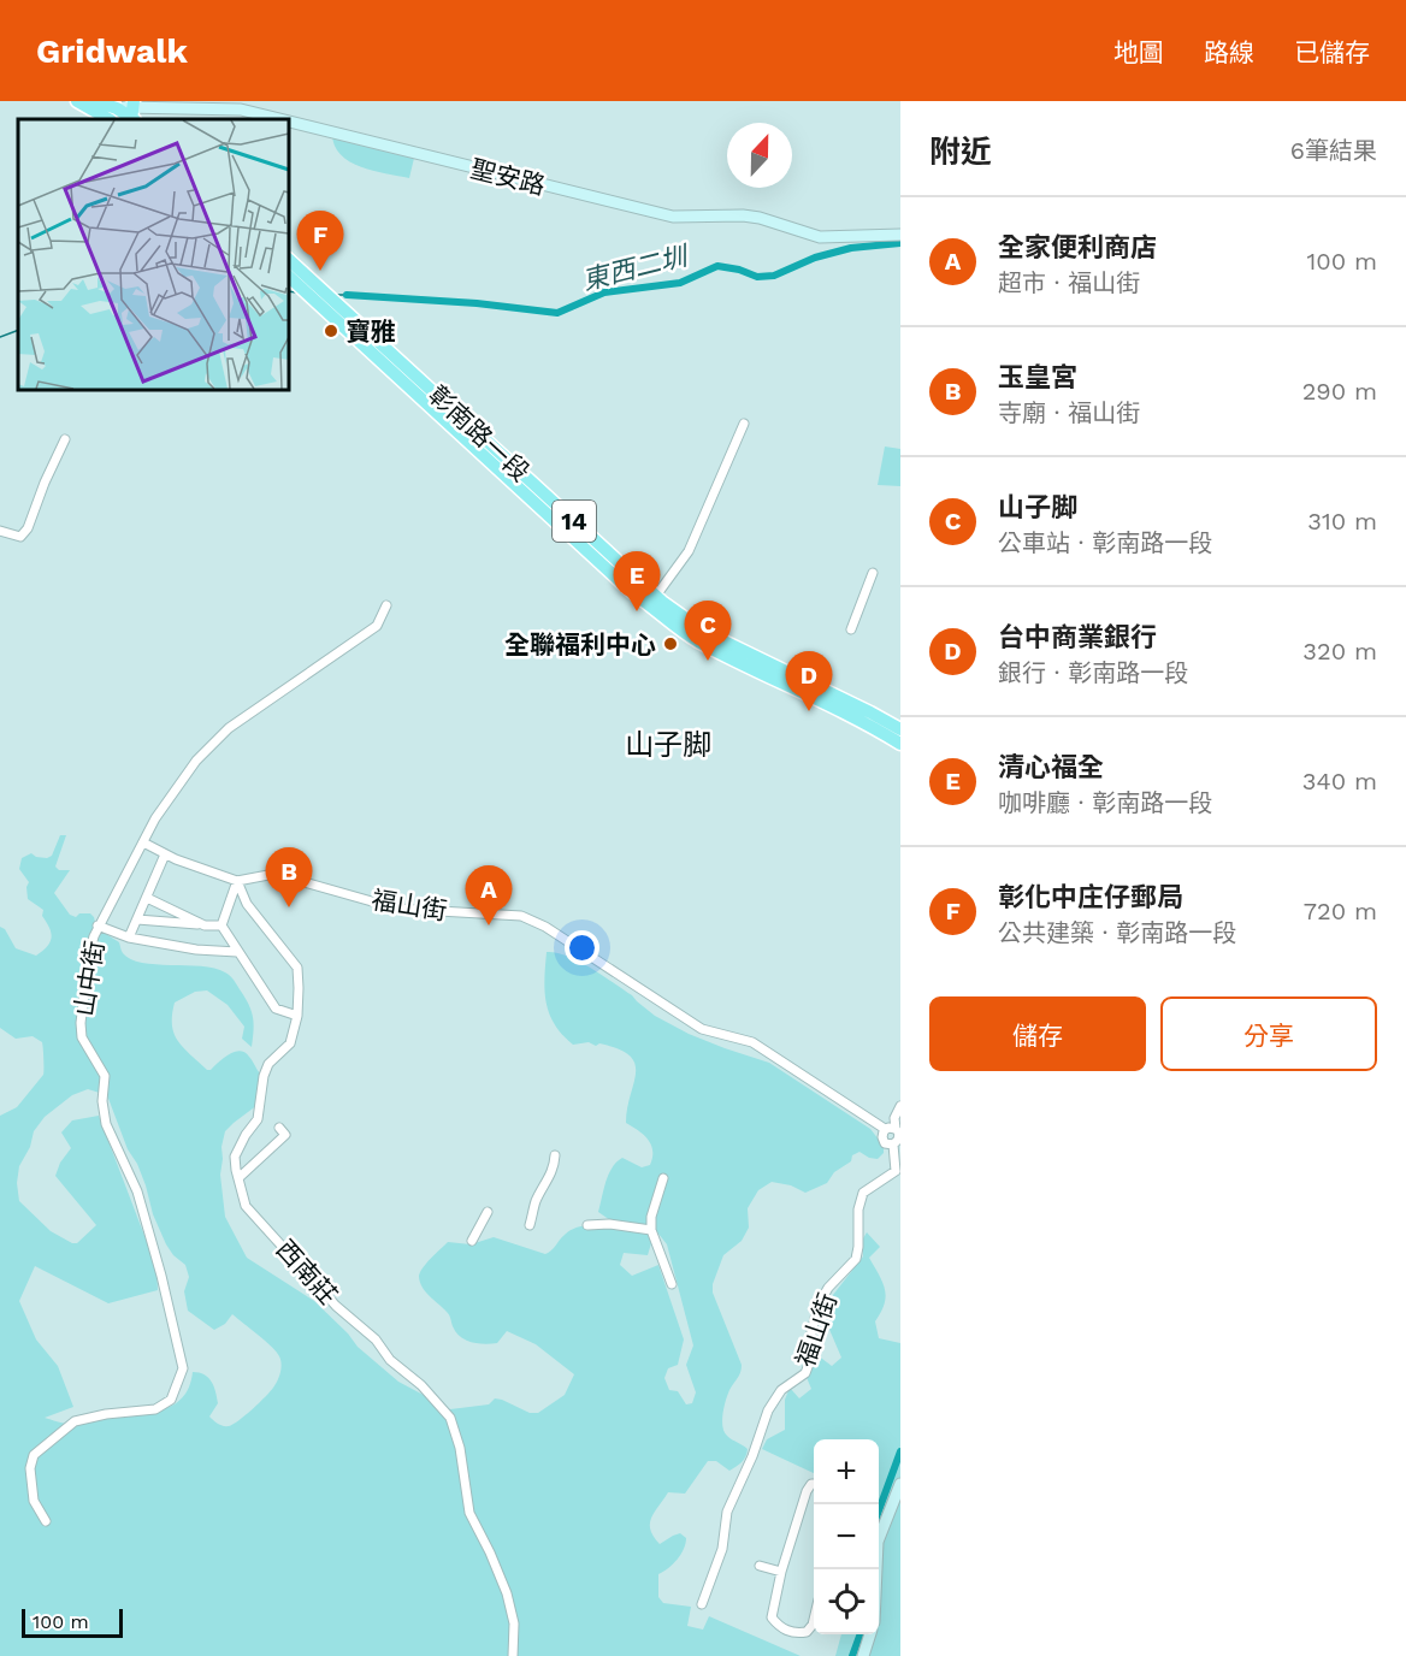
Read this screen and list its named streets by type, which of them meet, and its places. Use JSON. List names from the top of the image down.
{
  "streets": {
    "main road": ["彰南路一段", "14"],
    "street": [
      "聖安路",
      "福山街",
      "山中街",
      "西南莊"
    ]
  },
  "crossings": [
    ["福山街", "山中街"],
    ["福山街", "西南莊"]
  ],
  "districts": ["山子脚"],
  "water": ["東西二圳"],
  "places": ["寶雅", "全聯福利中心"],
  "scale_bar": "100 m",
  "north": "top",
  "page": {
    "header": "Gridwalk",
    "nav": ["地圖", "路線", "已儲存"],
    "heading": ["附近", "6筆結果"],
    "list": [
      {
        "mark": "A",
        "name": "全家便利商店",
        "note": "超市 · 福山街",
        "value": "100 m"
      },
      {
        "mark": "B",
        "name": "玉皇宮",
        "note": "寺廟 · 福山街",
        "value": "290 m"
      },
      {
        "mark": "C",
        "name": "山子脚",
        "note": "公車站 · 彰南路一段",
        "value": "310 m"
      },
      {
        "mark": "D",
        "name": "台中商業銀行",
        "note": "銀行 · 彰南路一段",
        "value": "320 m"
      },
      {
        "mark": "E",
        "name": "清心福全",
        "note": "咖啡廳 · 彰南路一段",
        "value": "340 m"
      },
      {
        "mark": "F",
        "name": "彰化中庄仔郵局",
        "note": "公共建築 · 彰南路一段",
        "value": "720 m"
      }
    ],
    "pins": [
      "F",
      "E",
      "C",
      "D",
      "B",
      "A"
    ],
    "buttons": ["儲存", "分享"],
    "map_buttons": ["+", "−"],
    "scale": "100 m"
  }
}
